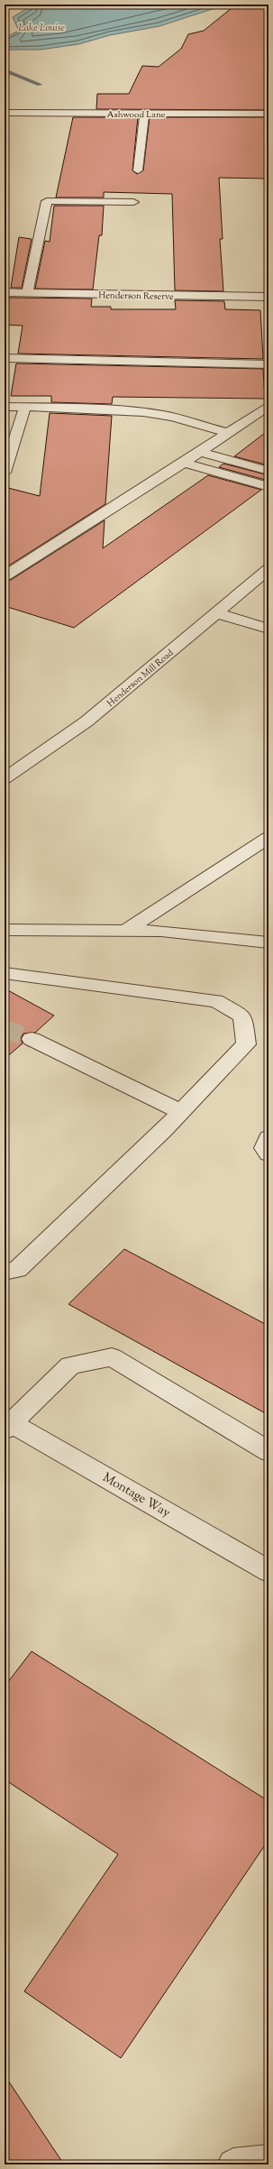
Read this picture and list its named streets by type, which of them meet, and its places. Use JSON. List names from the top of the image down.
{
  "streets": {
    "street": [
      "Ashwood Lane",
      "Henderson Reserve",
      "Henderson Mill Road",
      "Montage Way"
    ]
  },
  "water": ["Lake Louise"]
}
